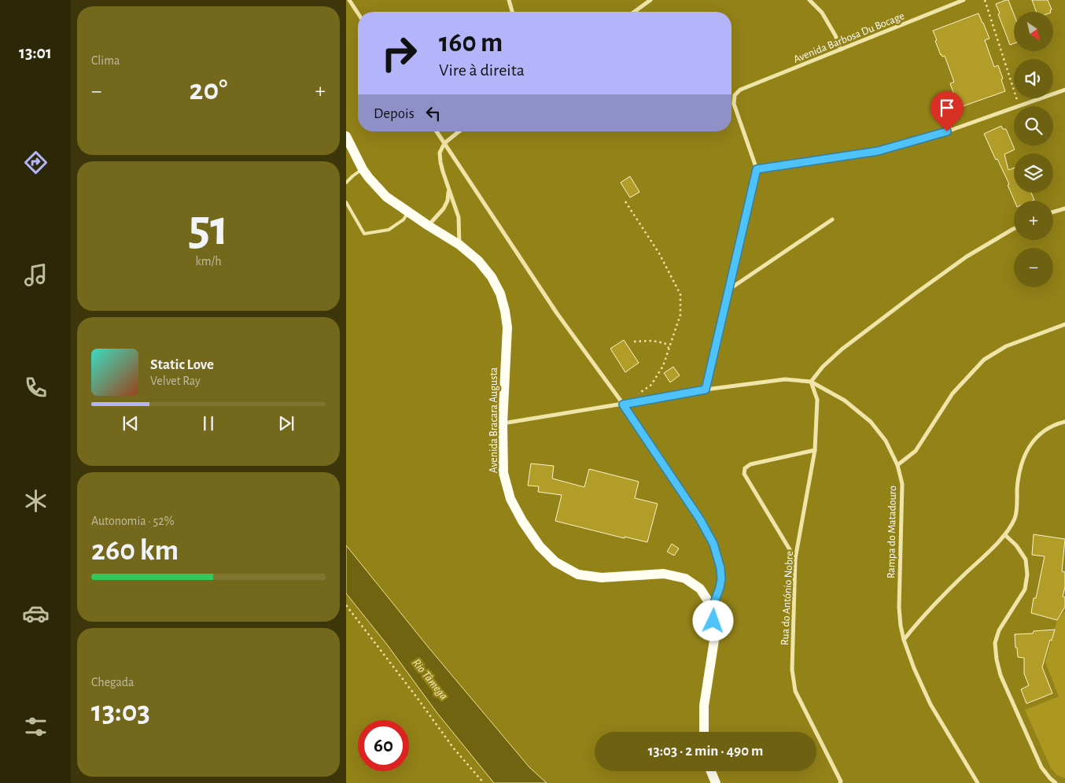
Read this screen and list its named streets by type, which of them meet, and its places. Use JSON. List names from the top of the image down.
{
  "streets": {
    "main road": ["Avenida Bracara Augusta"],
    "street": ["Avenida Barbosa Du Bocage", "Rampa do Matadouro", "Rua do António Nobre"]
  },
  "crossings": [
    ["Avenida Bracara Augusta", "Rampa do Matadouro"],
    ["Rampa do Matadouro", "Rua do António Nobre"]
  ],
  "water": ["Rio Tâmega"],
  "north": "bottom right",
  "page": {
    "tabs": "13:01",
    "tile": [
      "Clima",
      ["51", "km/h"],
      ["Autonomia · 52%", "260 km"],
      ["Chegada", "13:03"]
    ],
    "map_buttons": ["+", "−"],
    "turn": ["160 m", "Vire à direita"],
    "heat": ["−", "20°", "+"],
    "then": "Depois",
    "song": ["Static Love", "Velvet Ray"],
    "limit": "60",
    "trip": "13:03 · 2 min · 490 m"
  }
}
